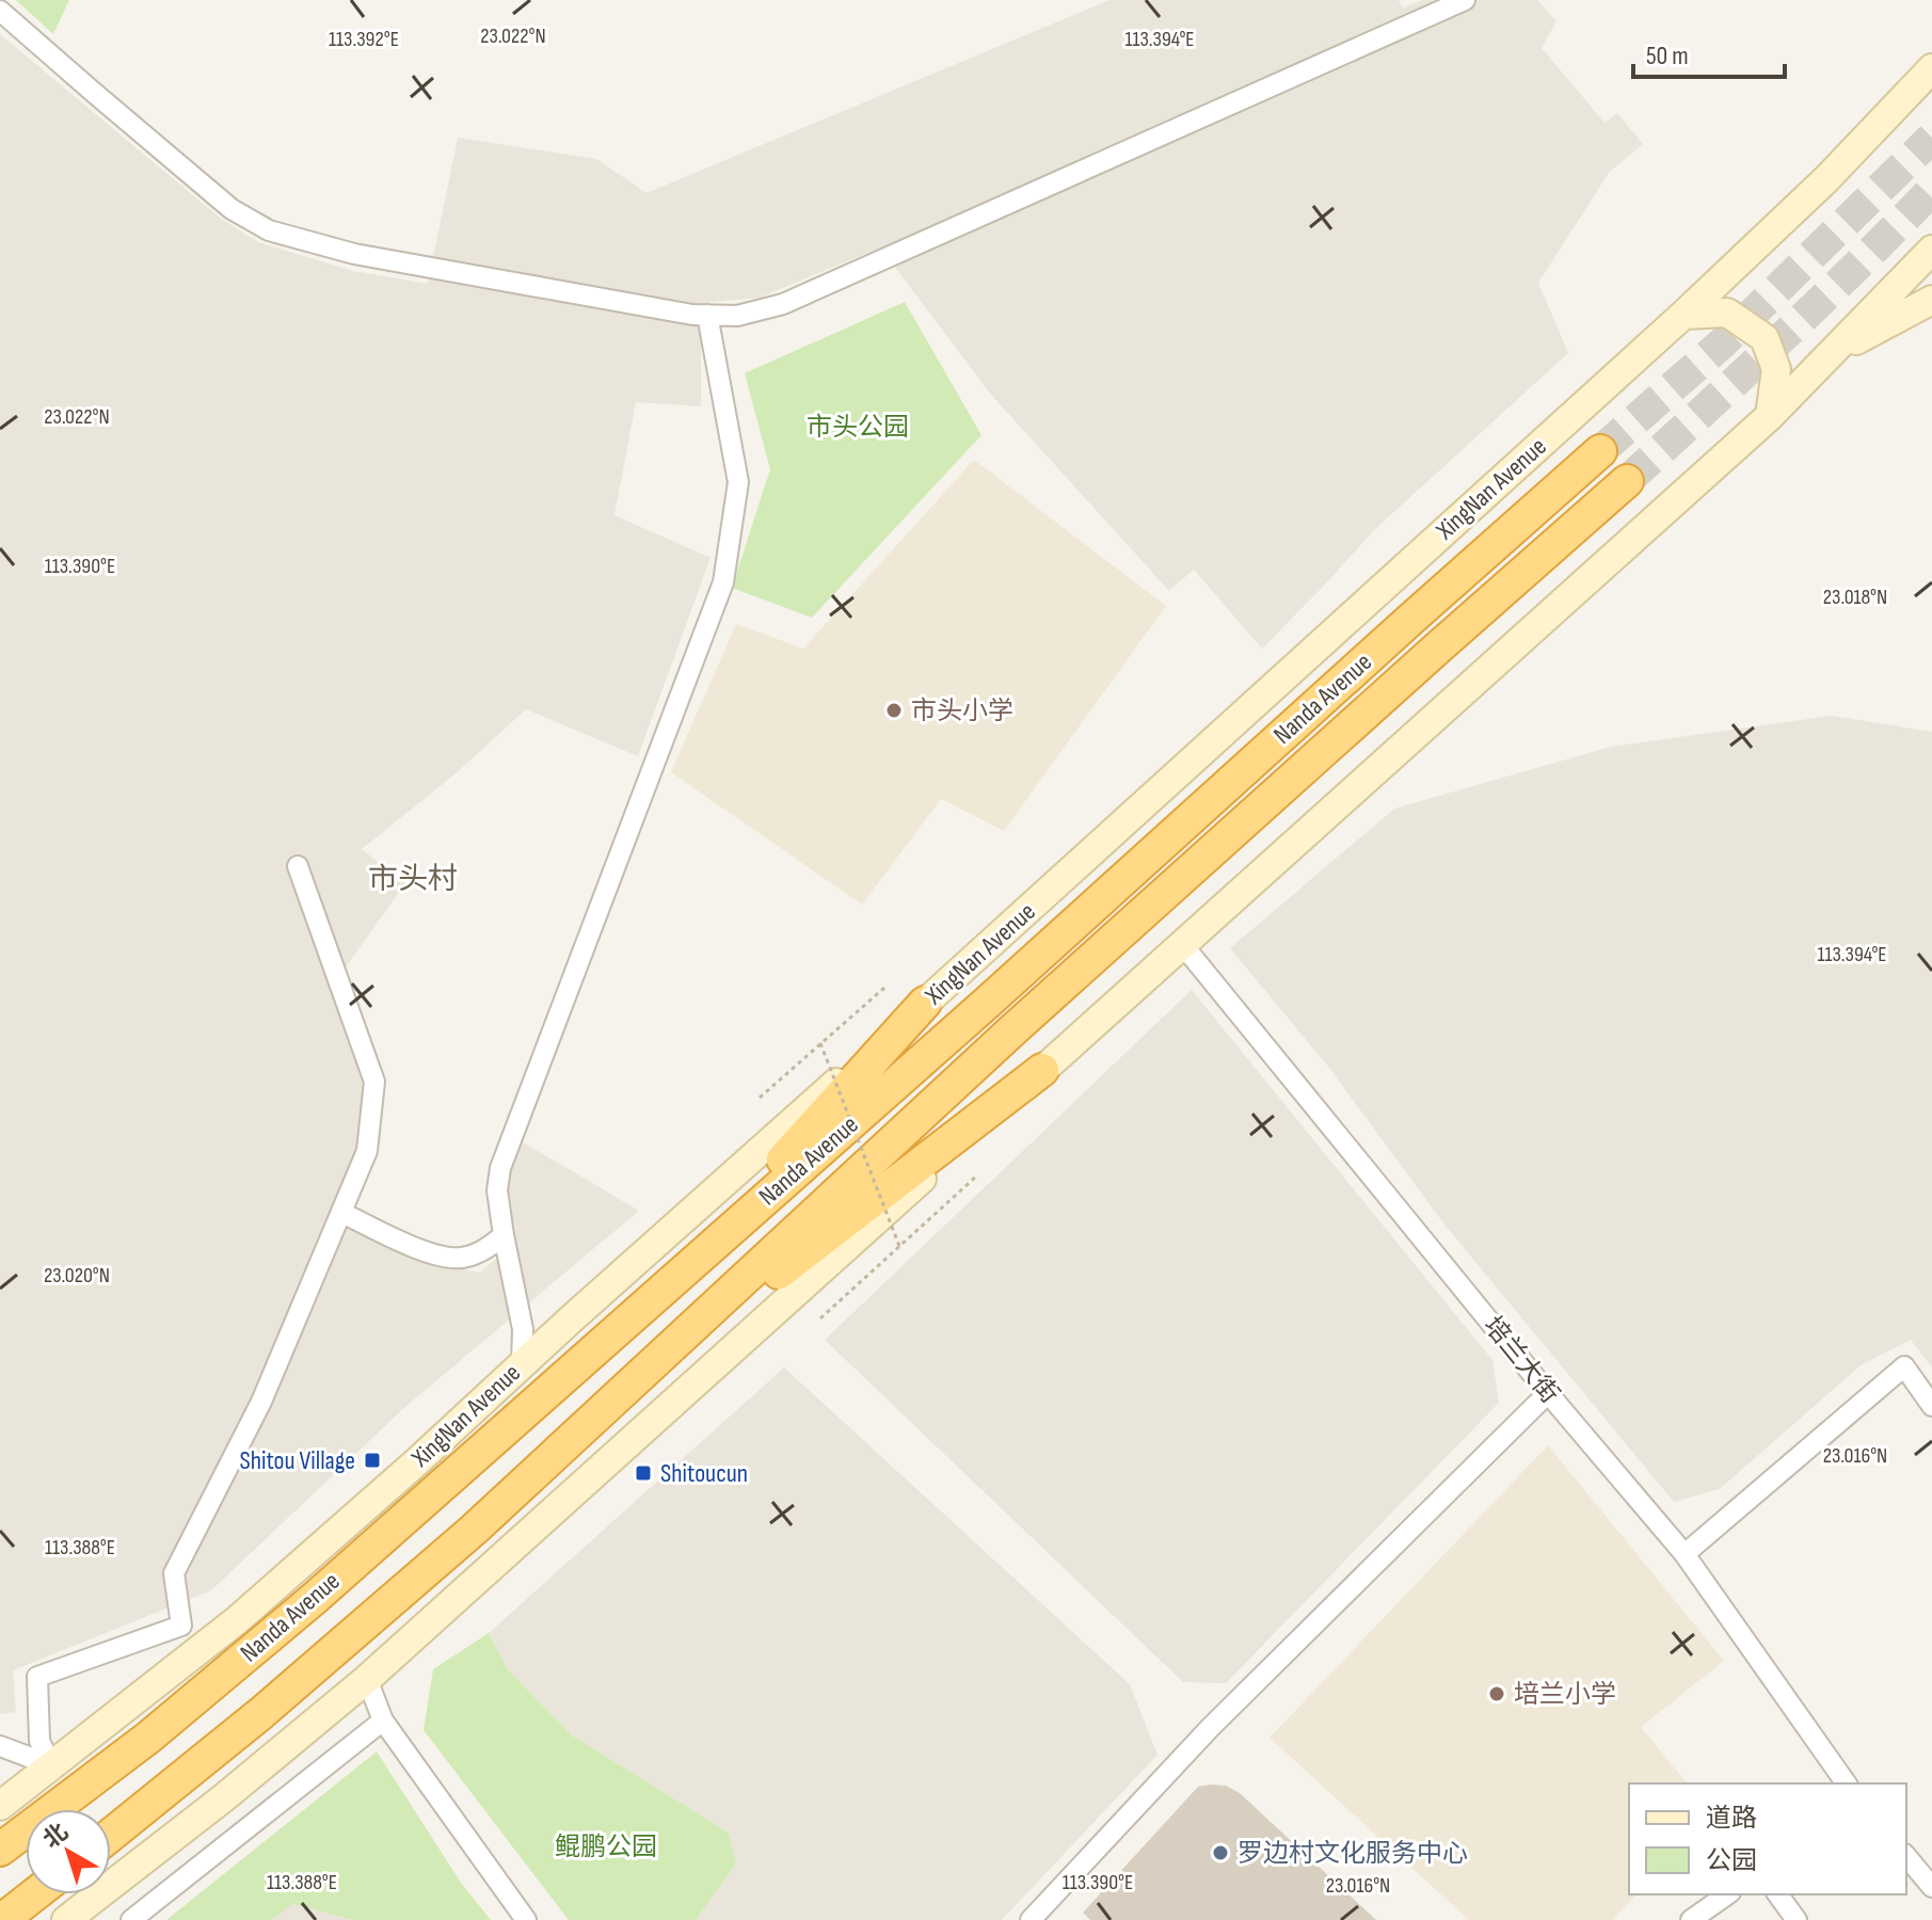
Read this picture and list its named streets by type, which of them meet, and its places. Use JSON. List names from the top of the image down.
{
  "streets": {
    "highway": ["Nanda Avenue"],
    "main road": ["XingNan Avenue"],
    "street": ["培兰大街"]
  },
  "districts": ["市头村"],
  "parks": ["市头公园", "鲲鹏公园"],
  "places": {
    "other": ["市头小学", "培兰小学", "罗边村文化服务中心"],
    "transit": ["Shitou Village", "Shitoucun"]
  },
  "legend": ["道路", "公园"],
  "scale_bar": "50 m",
  "north": "top left",
  "coordinates": [
    "23.022°N",
    "113.392°E",
    "113.394°E",
    "113.390°E",
    "23.018°N",
    "23.020°N",
    "23.016°N",
    "113.388°E"
  ]
}
